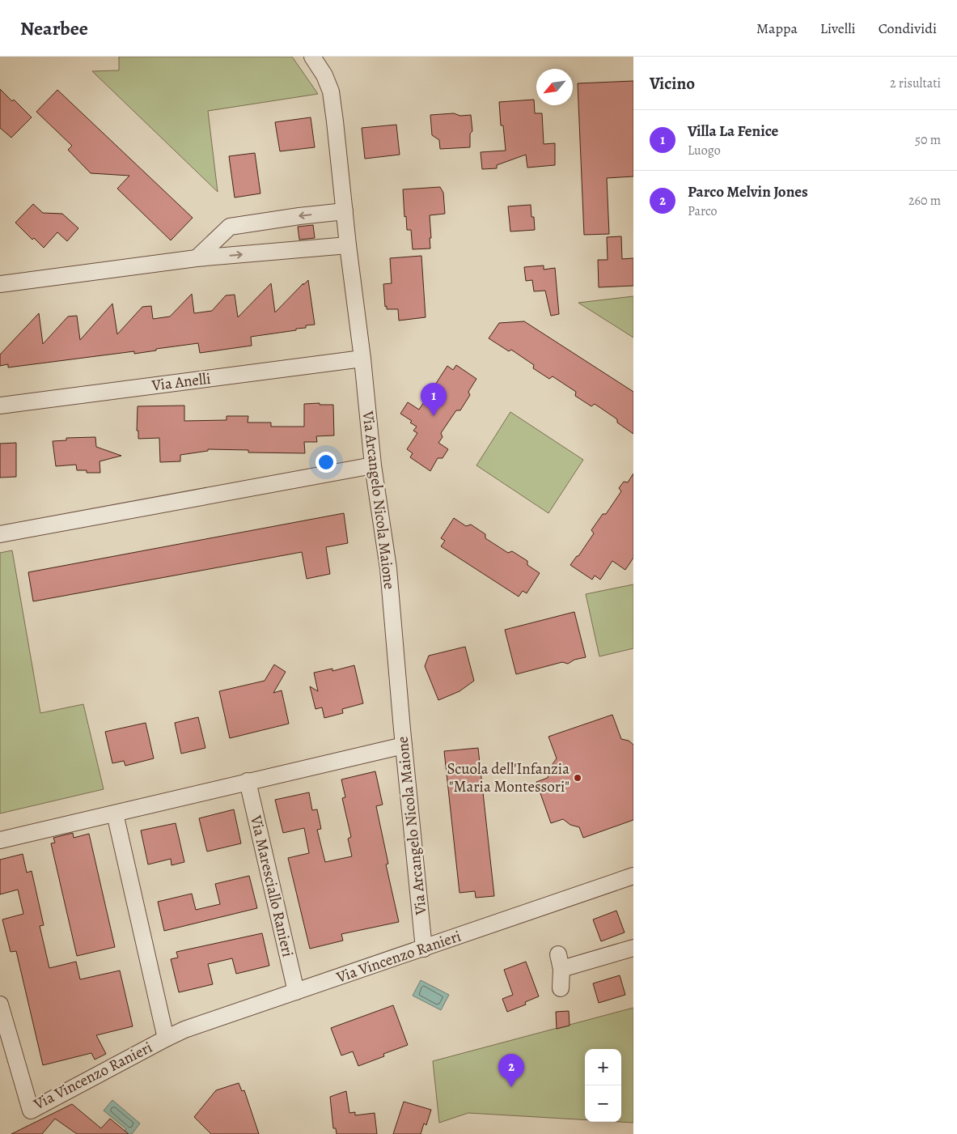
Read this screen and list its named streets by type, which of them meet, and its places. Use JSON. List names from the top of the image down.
{
  "streets": {
    "street": [
      "Via Anelli",
      "Via Arcangelo Nicola Maione",
      "Via Maresciallo Ranieri",
      "Via Vincenzo Ranieri"
    ]
  },
  "crossings": [
    ["Via Anelli", "Via Arcangelo Nicola Maione"],
    ["Via Arcangelo Nicola Maione", "Via Vincenzo Ranieri"],
    ["Via Maresciallo Ranieri", "Via Vincenzo Ranieri"]
  ],
  "places": ["Scuola dell'Infanzia \"Maria Montessori\""],
  "north": "bottom left",
  "page": {
    "header": "Nearbee",
    "nav": ["Mappa", "Livelli", "Condividi"],
    "heading": ["Vicino", "2 risultati"],
    "list": [
      {
        "mark": "1",
        "name": "Villa La Fenice",
        "note": "Luogo",
        "value": "50 m"
      },
      {
        "mark": "2",
        "name": "Parco Melvin Jones",
        "note": "Parco",
        "value": "260 m"
      }
    ],
    "pins": ["1", "2"],
    "map_buttons": ["+", "−"]
  }
}
